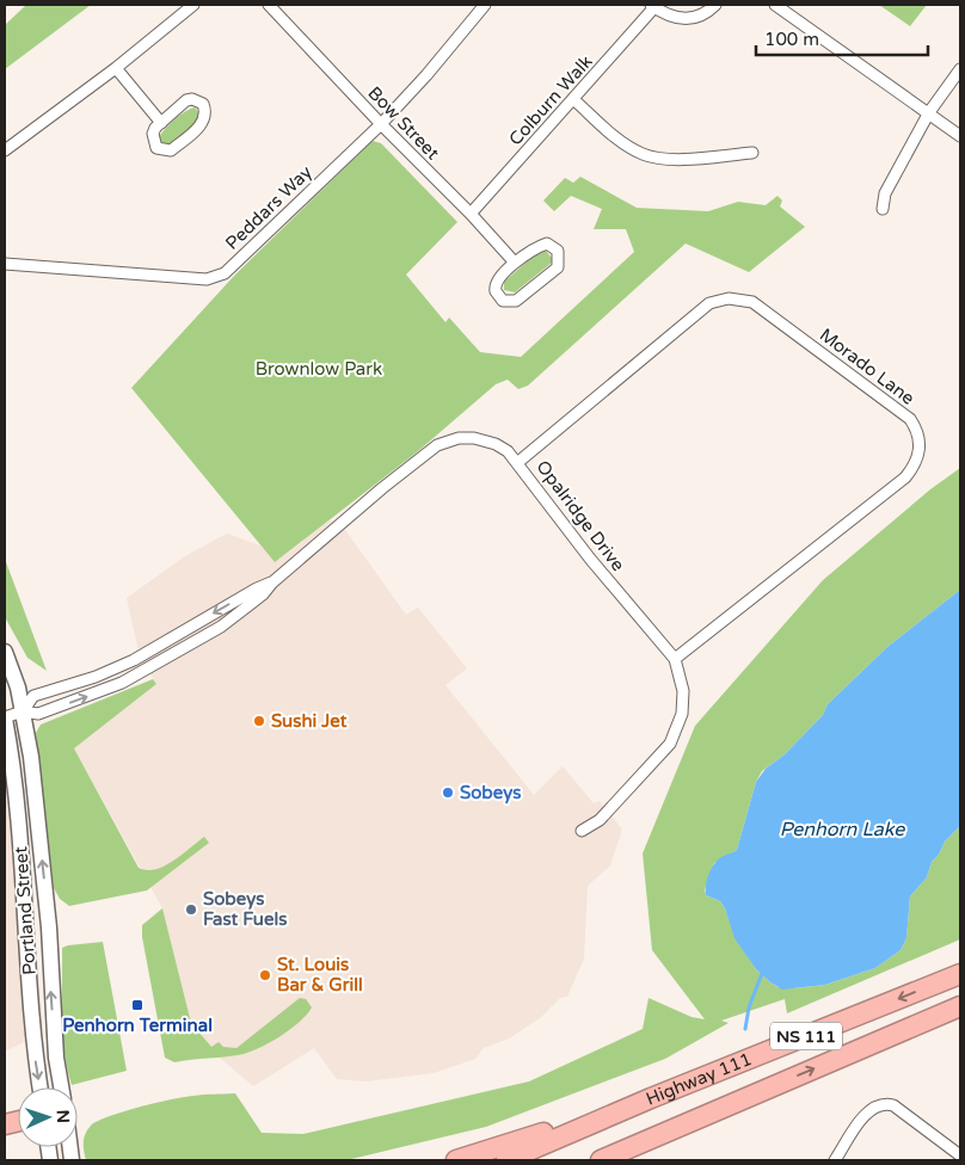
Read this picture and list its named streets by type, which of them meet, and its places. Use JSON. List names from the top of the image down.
{
  "streets": {
    "highway": ["NS 111", "Highway 111"],
    "main road": ["Portland Street"],
    "street": [
      "Colburn Walk",
      "Bow Street",
      "Peddars Way",
      "Morado Lane",
      "Opalridge Drive"
    ]
  },
  "crossings": [
    ["Colburn Walk", "Bow Street"],
    ["Bow Street", "Peddars Way"],
    ["Morado Lane", "Opalridge Drive"],
    ["Opalridge Drive", "Portland Street"]
  ],
  "water": ["Penhorn Lake"],
  "parks": ["Brownlow Park"],
  "places": {
    "other": [
      "Sushi Jet",
      "Sobeys",
      "Sobeys Fast Fuels",
      "St. Louis Bar & Grill"
    ],
    "transit": ["Penhorn Terminal"]
  },
  "scale_bar": "100 m",
  "north": "right"
}
